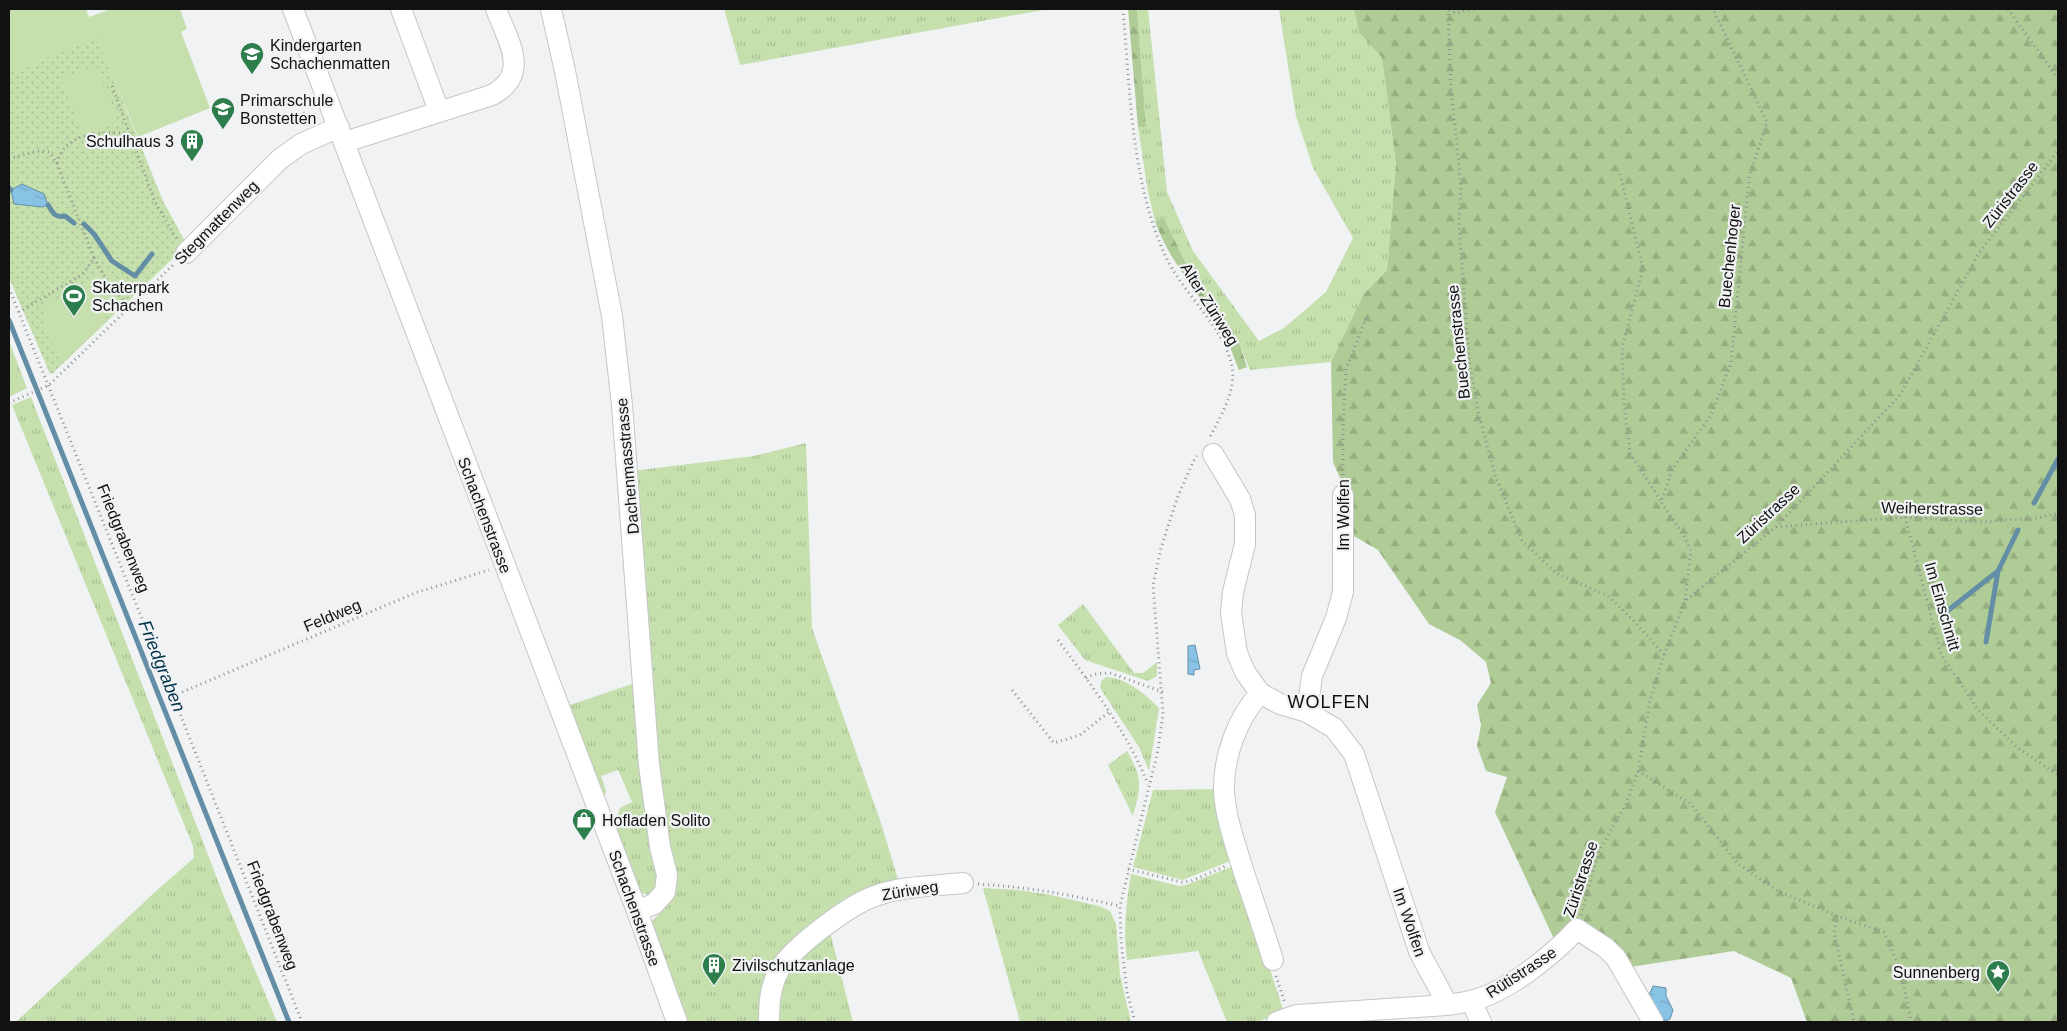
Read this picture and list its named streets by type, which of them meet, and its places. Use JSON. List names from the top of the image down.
{
  "streets": {
    "street": [
      "Stegmattenweg",
      "Dachenmasstrasse",
      "Schachenstrasse",
      "Im Wolfen",
      "Züriweg",
      "Rütistrasse"
    ],
    "path": [
      "Züristrasse",
      "Buechenhoger",
      "Alter Züriweg",
      "Buechenstrasse",
      "Weiherstrasse",
      "Friedgrabenweg",
      "Im Einschnitt",
      "Feldweg"
    ]
  },
  "crossings": [
    ["Züristrasse", "Buechenstrasse"],
    ["Züristrasse", "Weiherstrasse"],
    ["Züristrasse", "Rütistrasse"],
    ["Stegmattenweg", "Schachenstrasse"],
    ["Stegmattenweg", "Friedgrabenweg"],
    ["Alter Züriweg", "Im Wolfen"],
    ["Dachenmasstrasse", "Schachenstrasse"],
    ["Weiherstrasse", "Im Einschnitt"],
    ["Schachenstrasse", "Feldweg"],
    ["Im Wolfen", "Rütistrasse"],
    ["Friedgrabenweg", "Feldweg"]
  ],
  "districts": ["WOLFEN"],
  "water": ["Friedgraben"],
  "places": {
    "school or university": ["Kindergarten Schachenmatten", "Primarschule Bonstetten"],
    "building": ["Schulhaus 3", "Zivilschutzanlage"],
    "sports": ["Skaterpark Schachen"],
    "shop": ["Hofladen Solito"],
    "place": ["Sunnenberg"]
  }
}
